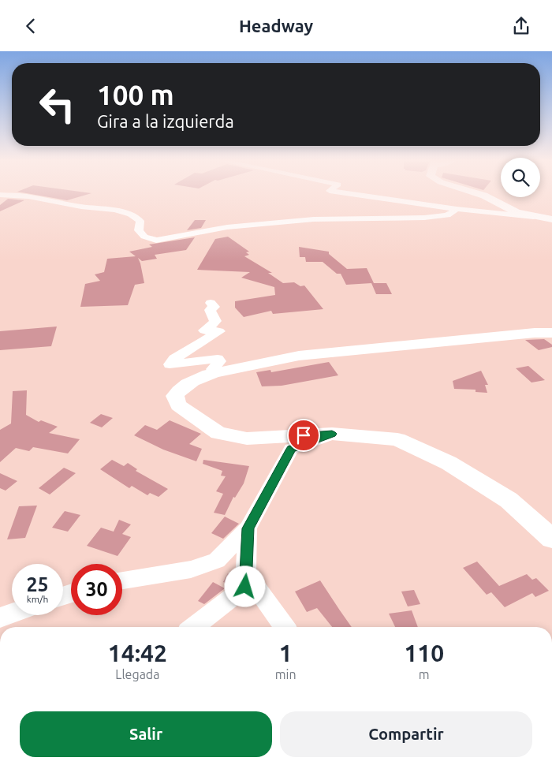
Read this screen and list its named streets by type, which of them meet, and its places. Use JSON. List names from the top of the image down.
{
  "page": {
    "header": "Headway",
    "turn": ["100 m", "Gira a la izquierda"],
    "speed": "25 km/h",
    "limit": "30",
    "eta": [
      "14:42",
      "Llegada",
      "1",
      "min",
      "110",
      "m"
    ],
    "buttons": ["Salir", "Compartir"]
  }
}
